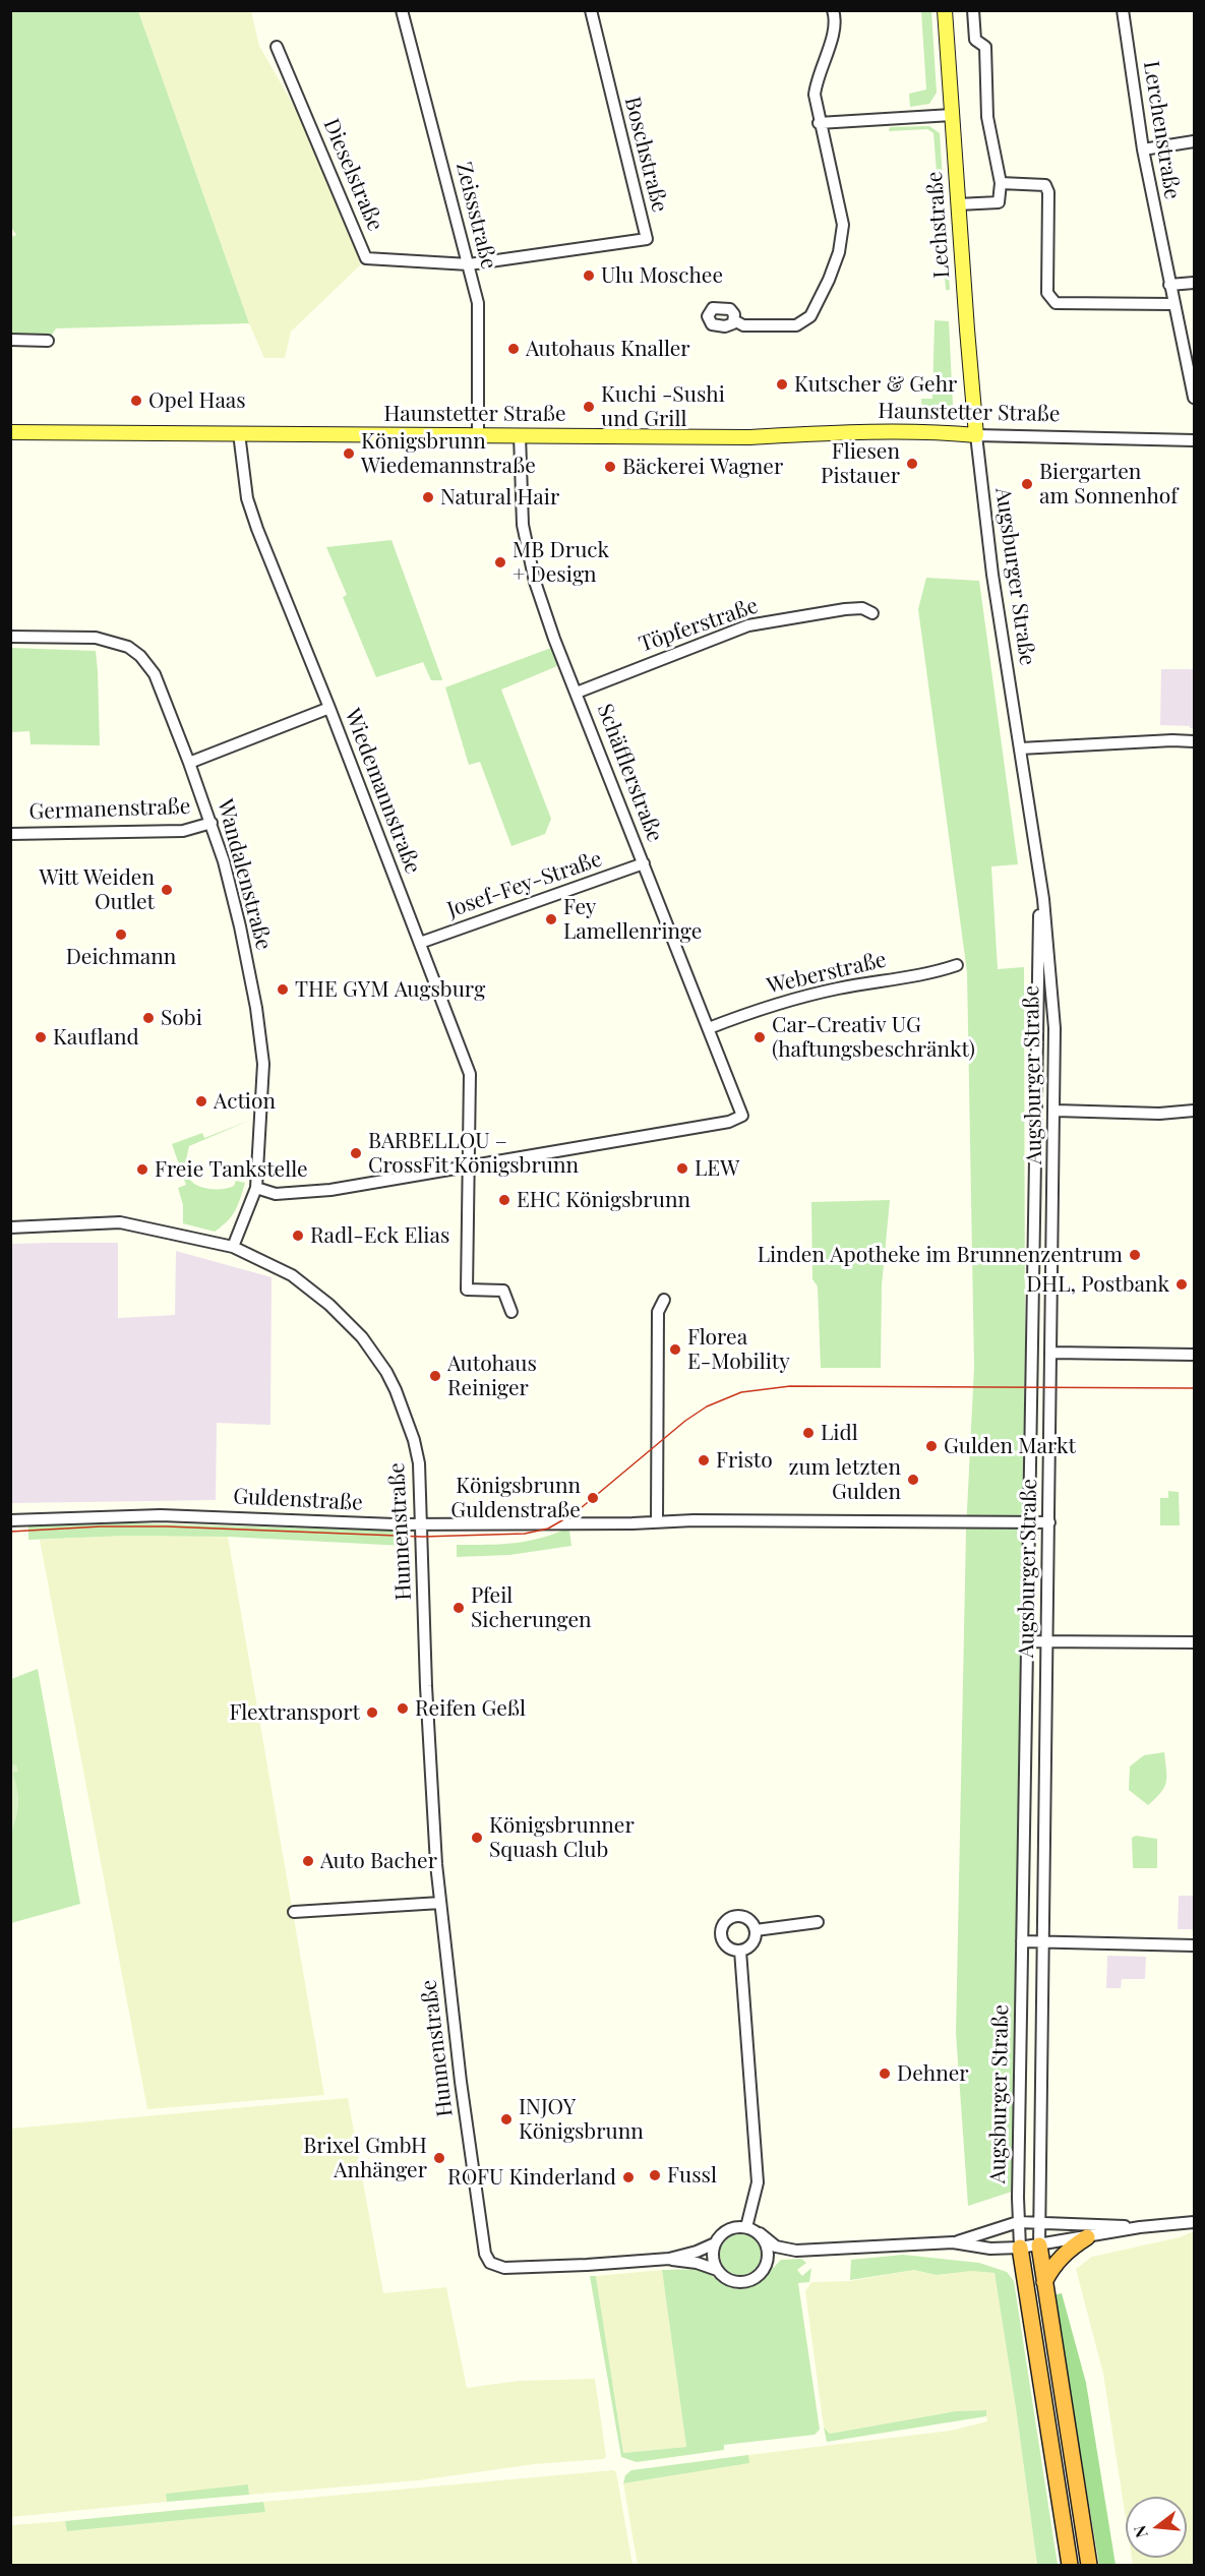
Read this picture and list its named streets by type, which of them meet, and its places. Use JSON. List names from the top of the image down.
{
  "streets": {
    "main road": ["Lechstraße", "Haunstetter Straße"],
    "street": [
      "Lerchenstraße",
      "Boschstraße",
      "Dieselstraße",
      "Zeissstraße",
      "Augsburger Straße",
      "Töpferstraße",
      "Schäfflerstraße",
      "Wiedemannstraße",
      "Germanenstraße",
      "Wandalenstraße",
      "Josef-Fey-Straße",
      "Weberstraße",
      "Guldenstraße",
      "Hunnenstraße"
    ]
  },
  "crossings": [
    ["Boschstraße", "Dieselstraße"],
    ["Boschstraße", "Zeissstraße"],
    ["Dieselstraße", "Zeissstraße"],
    ["Zeissstraße", "Haunstetter Straße"],
    ["Lechstraße", "Haunstetter Straße"],
    ["Lechstraße", "Augsburger Straße"],
    ["Haunstetter Straße", "Augsburger Straße"],
    ["Haunstetter Straße", "Schäfflerstraße"],
    ["Haunstetter Straße", "Wiedemannstraße"],
    ["Augsburger Straße", "Guldenstraße"],
    ["Augsburger Straße", "Hunnenstraße"],
    ["Töpferstraße", "Schäfflerstraße"],
    ["Schäfflerstraße", "Wiedemannstraße"],
    ["Schäfflerstraße", "Josef-Fey-Straße"],
    ["Schäfflerstraße", "Weberstraße"],
    ["Wiedemannstraße", "Josef-Fey-Straße"],
    ["Germanenstraße", "Wandalenstraße"],
    ["Wandalenstraße", "Hunnenstraße"],
    ["Guldenstraße", "Hunnenstraße"]
  ],
  "places": [
    "Ulu Moschee",
    "Autohaus Knaller",
    "Kutscher & Gehr",
    "Opel Haas",
    "Kuchi -Sushi und Grill",
    "Königsbrunn Wiedemannstraße",
    "Fliesen Pistauer",
    "Bäckerei Wagner",
    "Biergarten am Sonnenhof",
    "Natural Hair",
    "MB Druck + Design",
    "Witt Weiden Outlet",
    "Fey Lamellenringe",
    "Deichmann",
    "THE GYM Augsburg",
    "Sobi",
    "Kaufland",
    "Car-Creativ UG (haftungsbeschränkt)",
    "Action",
    "BARBELLOU – CrossFit Königsbrunn",
    "LEW",
    "Freie Tankstelle",
    "EHC Königsbrunn",
    "Radl-Eck Elias",
    "Linden Apotheke im Brunnenzentrum",
    "DHL, Postbank",
    "Florea E-Mobility",
    "Autohaus Reiniger",
    "Lidl",
    "Gulden Markt",
    "Fristo",
    "zum letzten Gulden",
    "Königsbrunn Guldenstraße",
    "Pfeil Sicherungen",
    "Reifen Geßl",
    "Flextransport",
    "Königsbrunner Squash Club",
    "Auto Bacher",
    "Dehner",
    "INJOY Königsbrunn",
    "Brixel GmbH Anhänger",
    "Fussl",
    "ROFU Kinderland"
  ],
  "north": "left"
}
